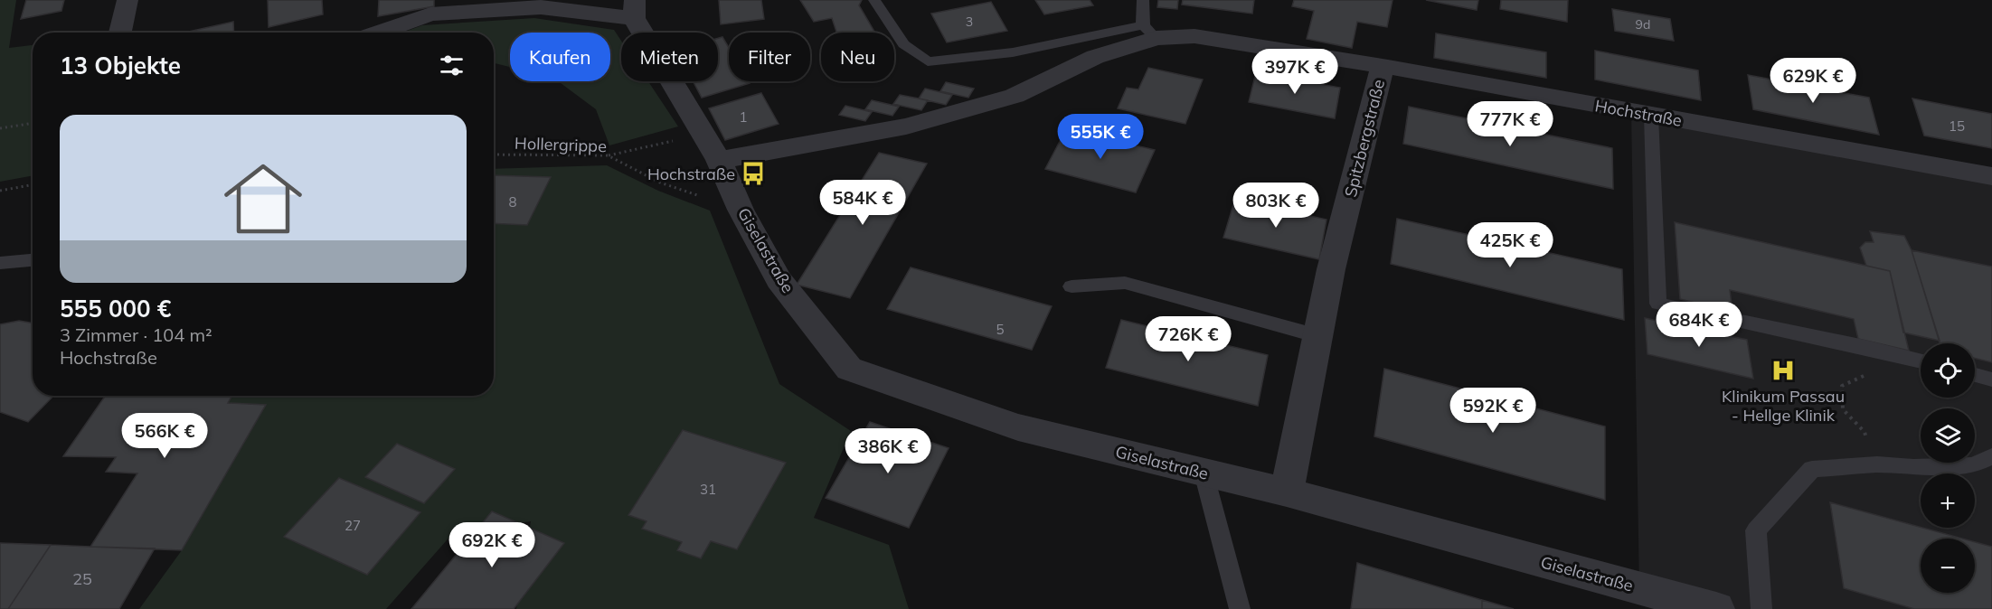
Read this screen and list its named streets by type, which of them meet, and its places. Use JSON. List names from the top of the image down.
{
  "streets": {
    "street": ["Hochstraße", "Spitzbergstraße", "Giselastraße"],
    "path": ["Hollergrippe"]
  },
  "crossings": [
    ["Hochstraße", "Spitzbergstraße"],
    ["Hochstraße", "Giselastraße"],
    ["Spitzbergstraße", "Giselastraße"]
  ],
  "places": {
    "bus stop": ["Hochstraße"],
    "hospital": ["Klinikum Passau - Hellge Klinik"]
  },
  "house_numbers": [
    "3",
    "9d",
    "1",
    "15",
    "8",
    "5",
    "31",
    "27",
    "25"
  ],
  "page": {
    "chip": [
      "Kaufen",
      "Mieten",
      "Filter",
      "Neu"
    ],
    "heading": "13 Objekte",
    "price": [
      "397K €",
      "629K €",
      "777K €",
      "555K €",
      "584K €",
      "803K €",
      "425K €",
      "684K €",
      "726K €",
      "592K €",
      "566K €",
      "386K €",
      "692K €"
    ],
    "list": [
      {
        "name": "555 000 €",
        "note": "3 Zimmer · 104 m² · Hochstraße"
      }
    ],
    "map_buttons": ["+", "−"]
  }
}
